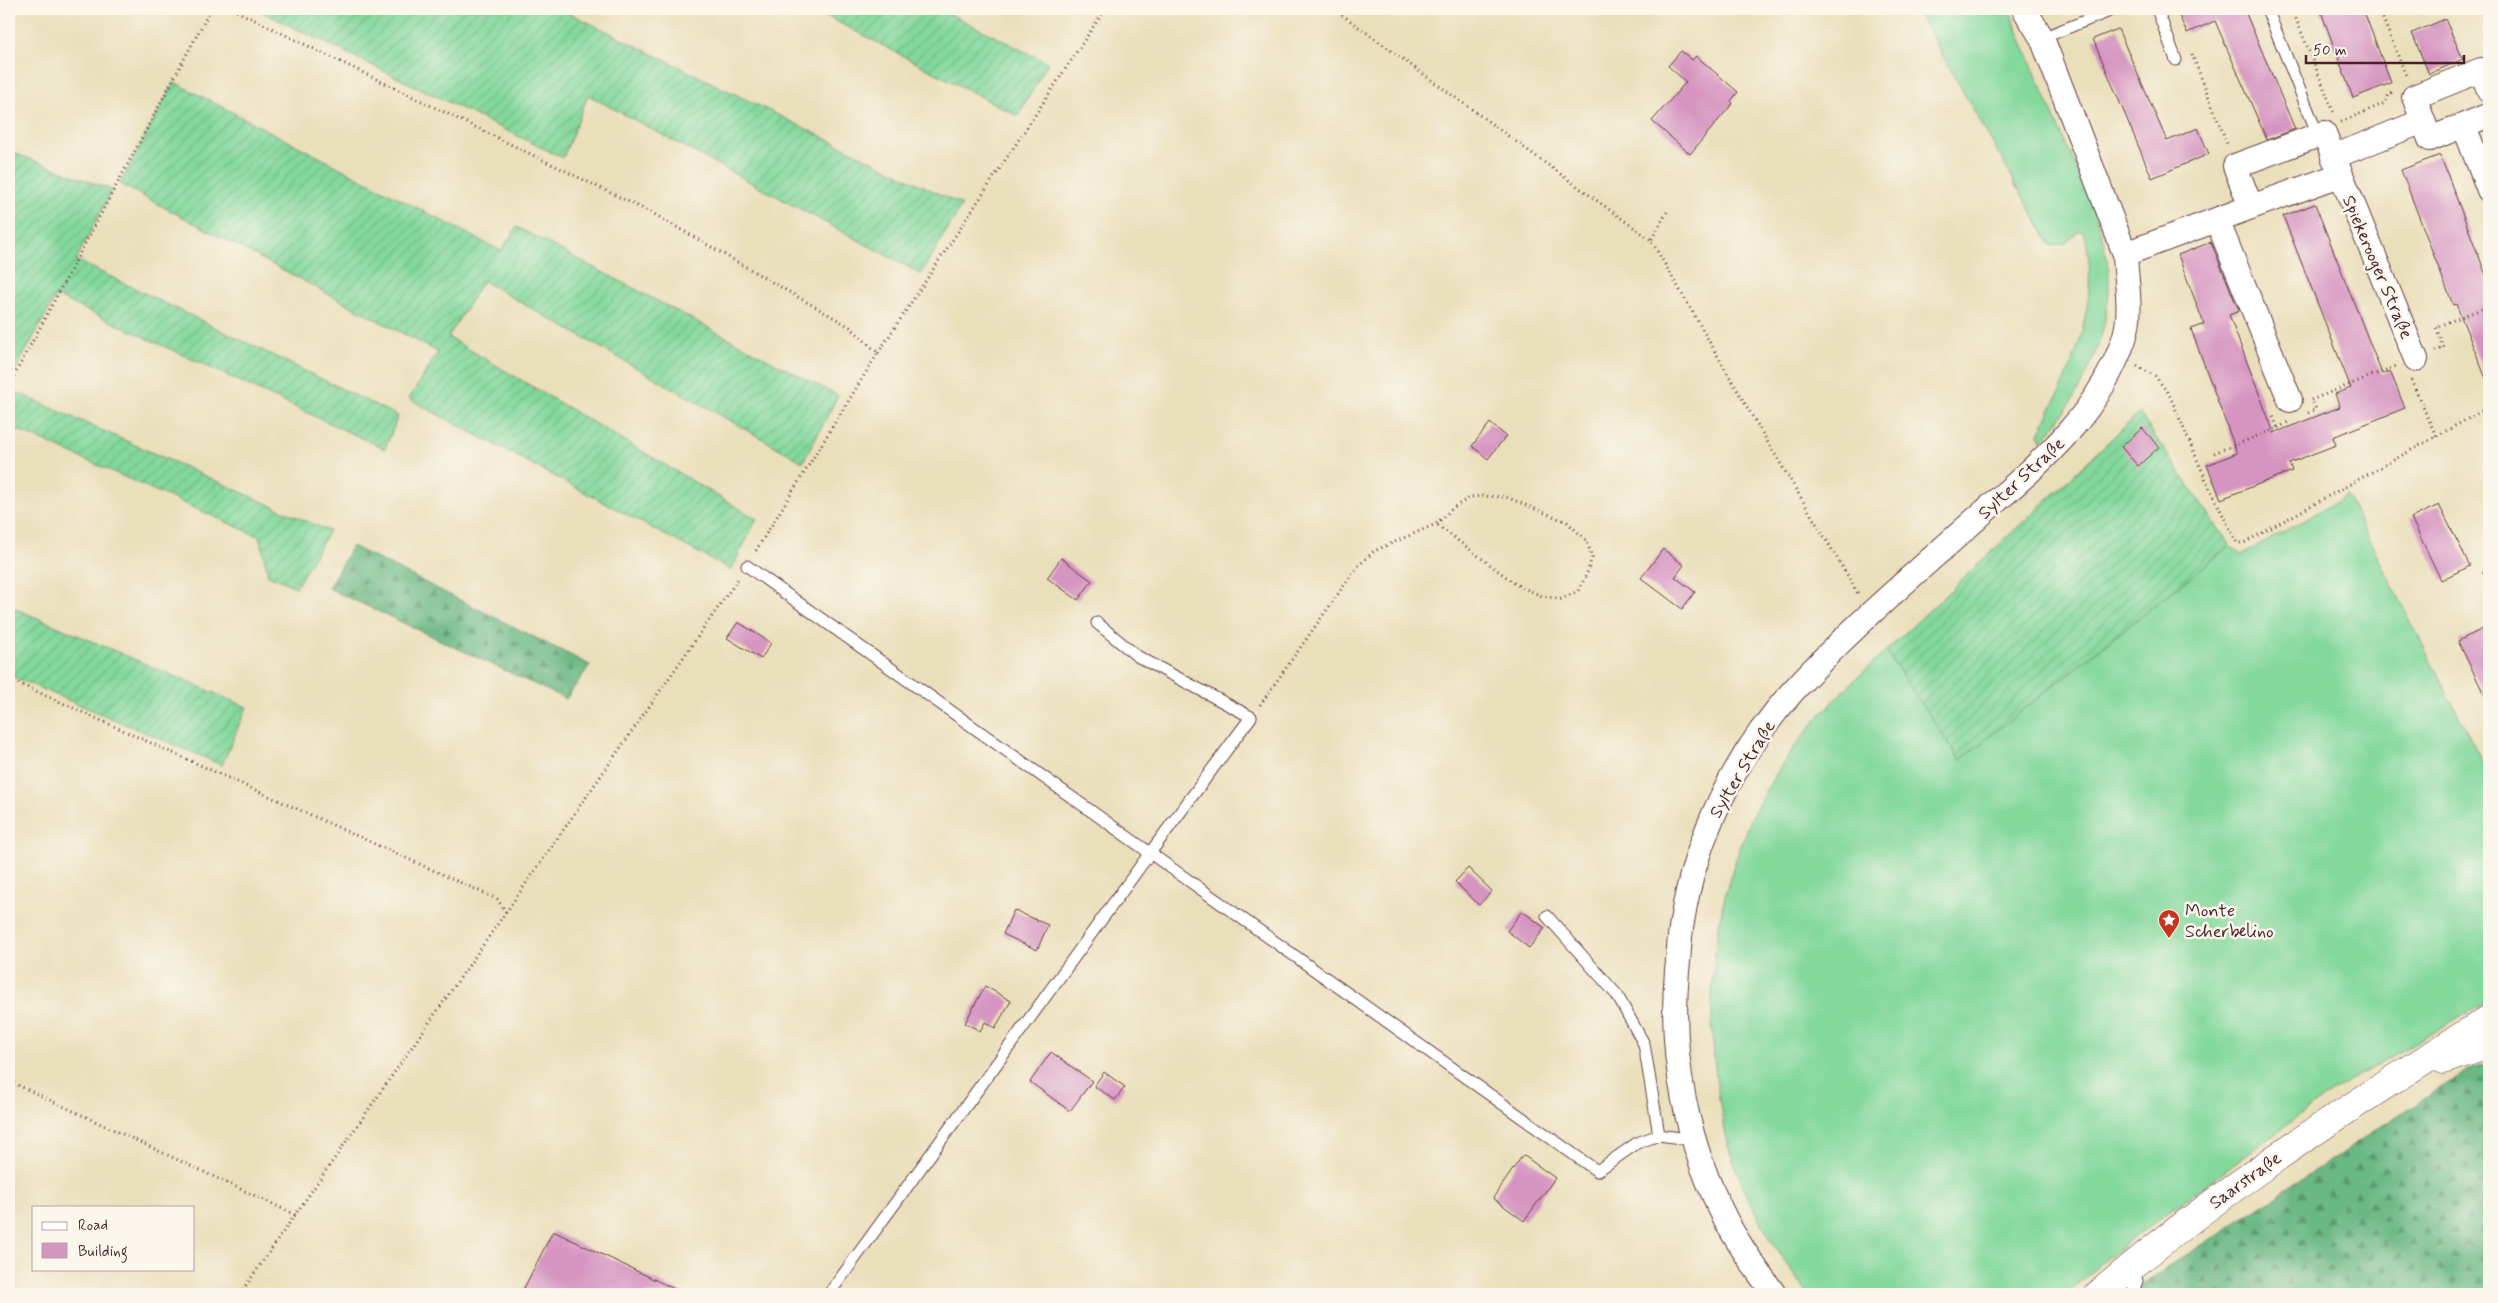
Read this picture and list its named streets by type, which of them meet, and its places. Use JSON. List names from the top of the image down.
{
  "streets": {
    "main road": ["Saarstraße"],
    "street": ["Spiekerooger Straße", "Sylter Straße"]
  },
  "crossings": [
    ["Spiekerooger Straße", "Sylter Straße"]
  ],
  "places": {
    "place": ["Monte Scherbelino"]
  },
  "legend": ["Road", "Building"],
  "scale_bar": "50 m"
}
